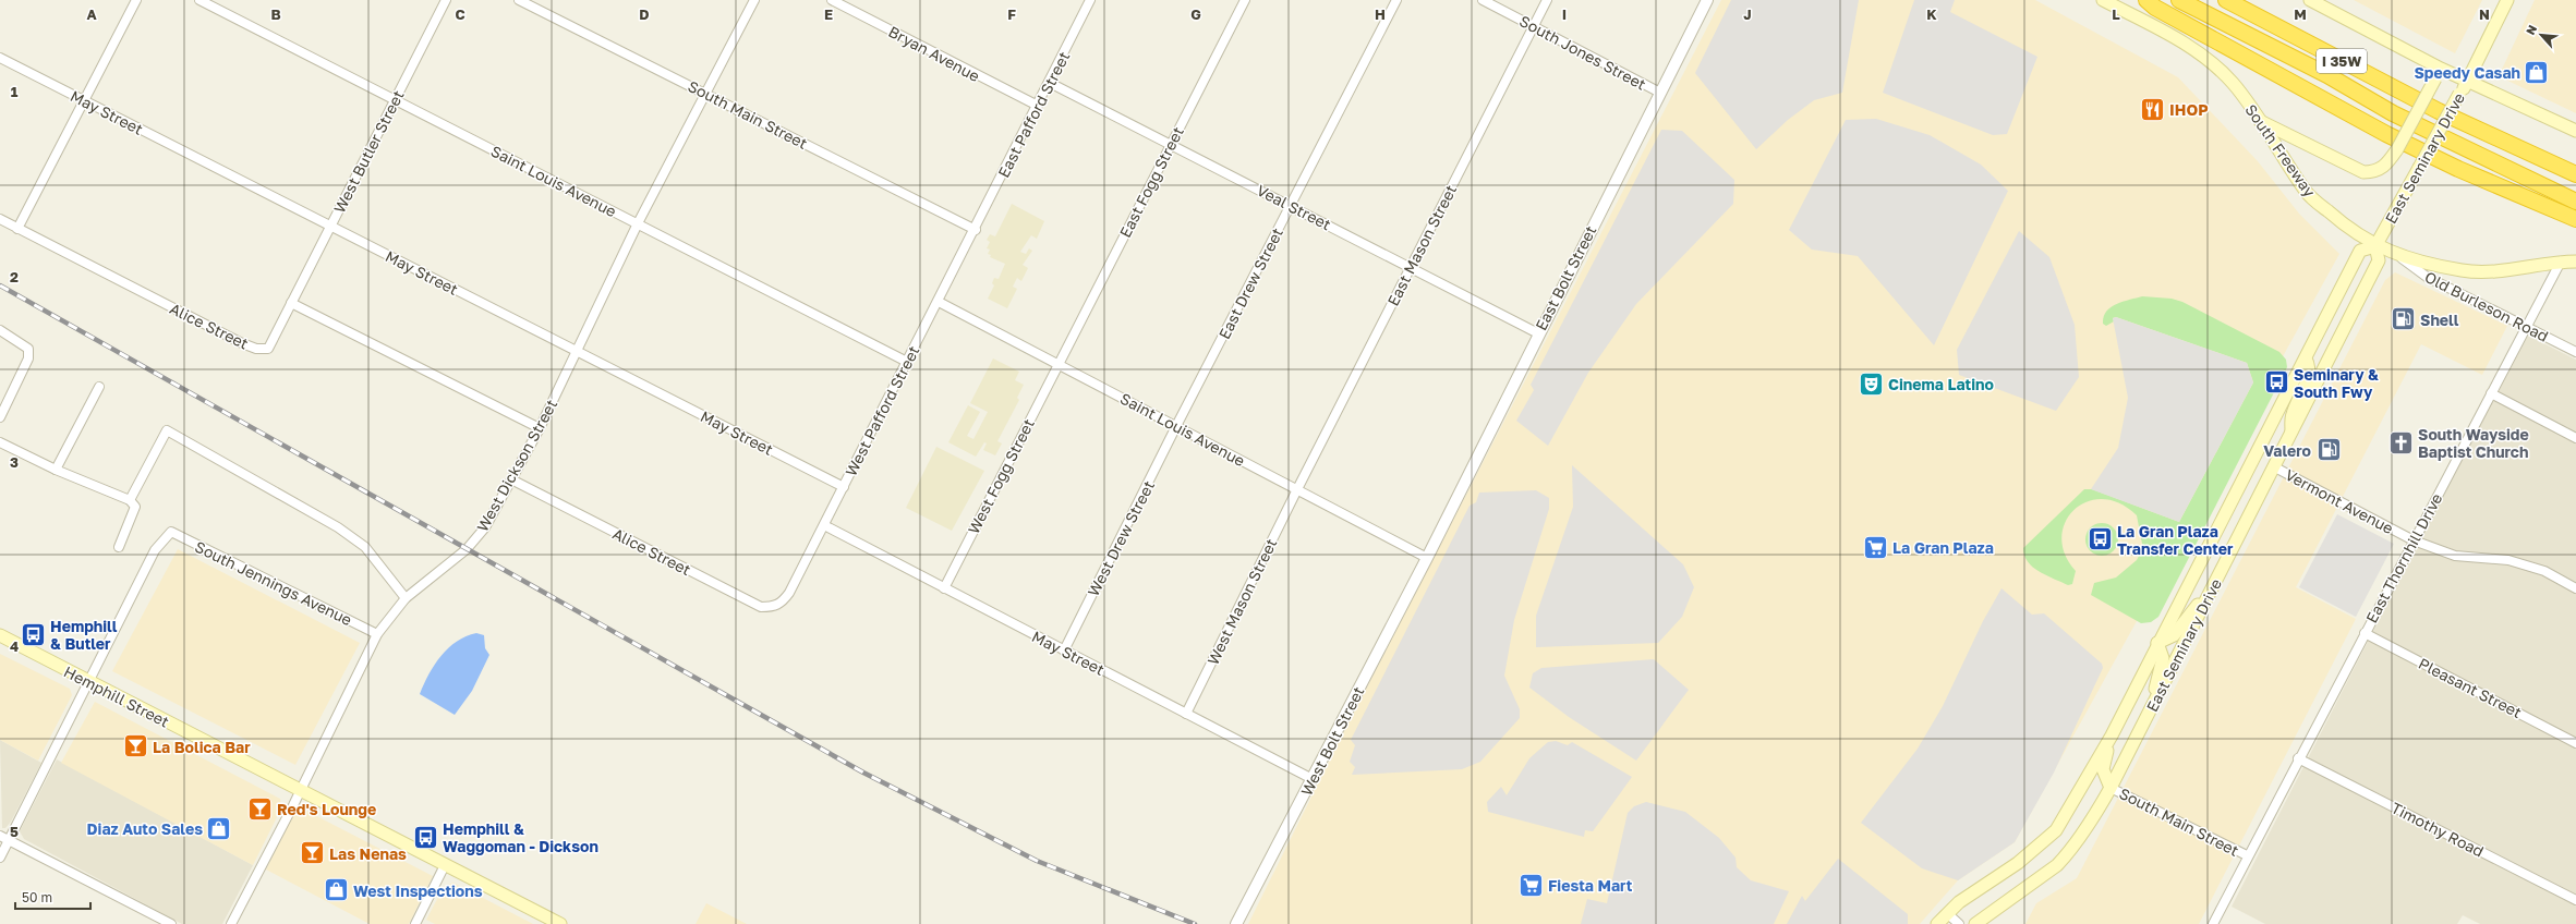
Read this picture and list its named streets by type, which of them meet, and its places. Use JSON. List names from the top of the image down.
{
  "streets": {
    "highway": ["I 35W"],
    "main road": ["South Freeway", "East Seminary Drive", "Hemphill Street"],
    "street": [
      "South Jones Street",
      "Bryan Avenue",
      "May Street",
      "South Main Street",
      "East Pafford Street",
      "West Butler Street",
      "Saint Louis Avenue",
      "East Fogg Street",
      "Veal Street",
      "East Mason Street",
      "East Bolt Street",
      "East Drew Street",
      "Old Burleson Road",
      "Alice Street",
      "West Pafford Street",
      "West Dickson Street",
      "West Fogg Street",
      "Vermont Avenue",
      "West Drew Street",
      "East Thornhill Drive",
      "South Jennings Avenue",
      "West Mason Street",
      "Pleasant Street",
      "West Bolt Street",
      "Timothy Road"
    ]
  },
  "crossings": [
    ["South Jones Street", "East Mason Street"],
    ["South Jones Street", "East Bolt Street"],
    ["Bryan Avenue", "East Pafford Street"],
    ["May Street", "West Butler Street"],
    ["May Street", "West Pafford Street"],
    ["May Street", "West Dickson Street"],
    ["May Street", "West Fogg Street"],
    ["May Street", "West Drew Street"],
    ["May Street", "West Mason Street"],
    ["May Street", "West Bolt Street"],
    ["South Main Street", "East Pafford Street"],
    ["South Main Street", "East Seminary Drive"],
    ["South Main Street", "West Pafford Street"],
    ["South Main Street", "West Dickson Street"],
    ["South Main Street", "East Thornhill Drive"],
    ["East Pafford Street", "Veal Street"],
    ["East Pafford Street", "West Pafford Street"],
    ["South Freeway", "East Seminary Drive"],
    ["South Freeway", "Old Burleson Road"],
    ["South Freeway", "East Thornhill Drive"],
    ["West Butler Street", "Saint Louis Avenue"],
    ["West Butler Street", "Alice Street"],
    ["East Seminary Drive", "Vermont Avenue"],
    ["Saint Louis Avenue", "East Fogg Street"],
    ["Saint Louis Avenue", "East Mason Street"],
    ["Saint Louis Avenue", "East Bolt Street"],
    ["Saint Louis Avenue", "East Drew Street"],
    ["Saint Louis Avenue", "West Pafford Street"],
    ["Saint Louis Avenue", "West Dickson Street"],
    ["Saint Louis Avenue", "West Fogg Street"],
    ["Saint Louis Avenue", "West Drew Street"],
    ["Saint Louis Avenue", "West Mason Street"],
    ["Saint Louis Avenue", "West Bolt Street"],
    ["East Fogg Street", "Veal Street"],
    ["East Fogg Street", "West Fogg Street"],
    ["Veal Street", "East Mason Street"],
    ["Veal Street", "East Bolt Street"],
    ["Veal Street", "East Drew Street"],
    ["East Mason Street", "West Mason Street"],
    ["East Bolt Street", "West Bolt Street"],
    ["East Drew Street", "West Drew Street"],
    ["Old Burleson Road", "East Thornhill Drive"],
    ["Alice Street", "West Pafford Street"],
    ["Alice Street", "West Dickson Street"],
    ["West Dickson Street", "South Jennings Avenue"],
    ["West Dickson Street", "Hemphill Street"],
    ["Vermont Avenue", "East Thornhill Drive"],
    ["East Thornhill Drive", "Pleasant Street"],
    ["East Thornhill Drive", "Timothy Road"],
    ["South Jennings Avenue", "Hemphill Street"]
  ],
  "places": {
    "shop": ["Speedy Casah", "Diaz Auto Sales", "West Inspections"],
    "restaurant": ["IHOP"],
    "fuel station": ["Shell", "Valero"],
    "bus stop": [
      "Seminary & South Fwy",
      "La Gran Plaza Transfer Center",
      "Hemphill & Butler",
      "Hemphill & Waggoman - Dickson"
    ],
    "theatre": ["Cinema Latino"],
    "church": ["South Wayside Baptist Church"],
    "supermarket": ["La Gran Plaza", "Fiesta Mart"],
    "bar": ["La Bolica Bar", "Red's Lounge", "Las Nenas"]
  },
  "scale_bar": "50 m",
  "north": "top left",
  "grid": {
    "columns": [
      "A",
      "B",
      "C",
      "D",
      "E",
      "F",
      "G",
      "H",
      "I",
      "J",
      "K",
      "L",
      "M",
      "N"
    ],
    "rows": [
      "1",
      "2",
      "3",
      "4",
      "5"
    ]
  }
}
